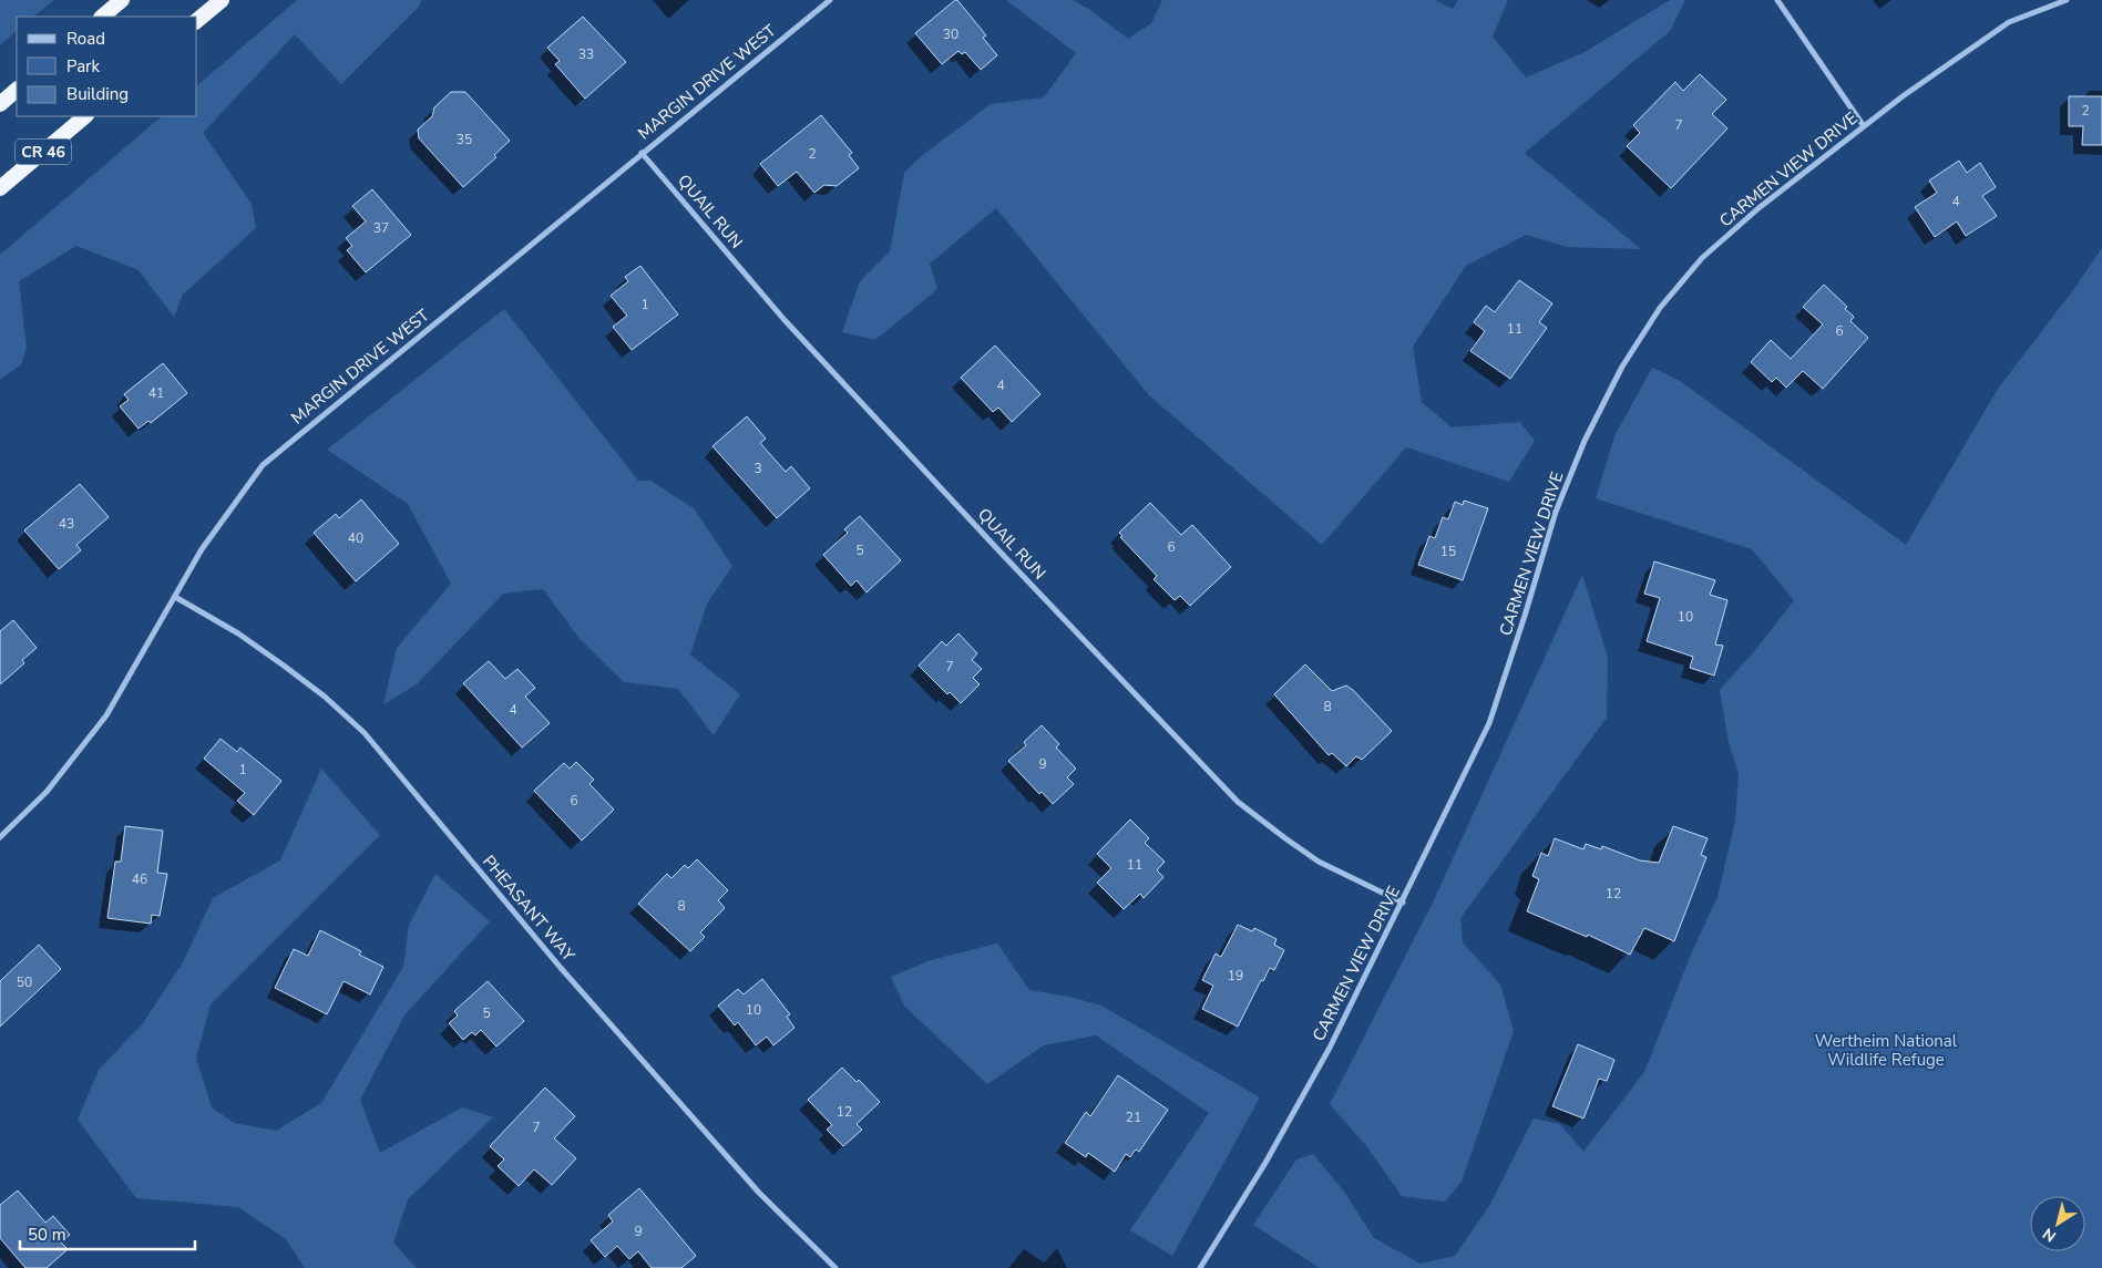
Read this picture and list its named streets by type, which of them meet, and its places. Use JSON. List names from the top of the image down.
{
  "streets": {
    "highway": ["CR 46"],
    "street": [
      "MARGIN DRIVE WEST",
      "CARMEN VIEW DRIVE",
      "QUAIL RUN",
      "PHEASANT WAY"
    ]
  },
  "crossings": [
    ["MARGIN DRIVE WEST", "QUAIL RUN"],
    ["MARGIN DRIVE WEST", "PHEASANT WAY"],
    ["CARMEN VIEW DRIVE", "QUAIL RUN"]
  ],
  "parks": ["Wertheim National Wildlife Refuge"],
  "house_numbers": [
    "30",
    "33",
    "2",
    "7",
    "35",
    "2",
    "4",
    "37",
    "1",
    "11",
    "6",
    "4",
    "41",
    "3",
    "43",
    "40",
    "6",
    "5",
    "15",
    "10",
    "7",
    "8",
    "4",
    "9",
    "1",
    "6",
    "11",
    "46",
    "12",
    "8",
    "19",
    "50",
    "10",
    "5",
    "12",
    "21",
    "7",
    "9"
  ],
  "legend": ["Road", "Park", "Building"],
  "scale_bar": "50 m",
  "north": "bottom left"
}
